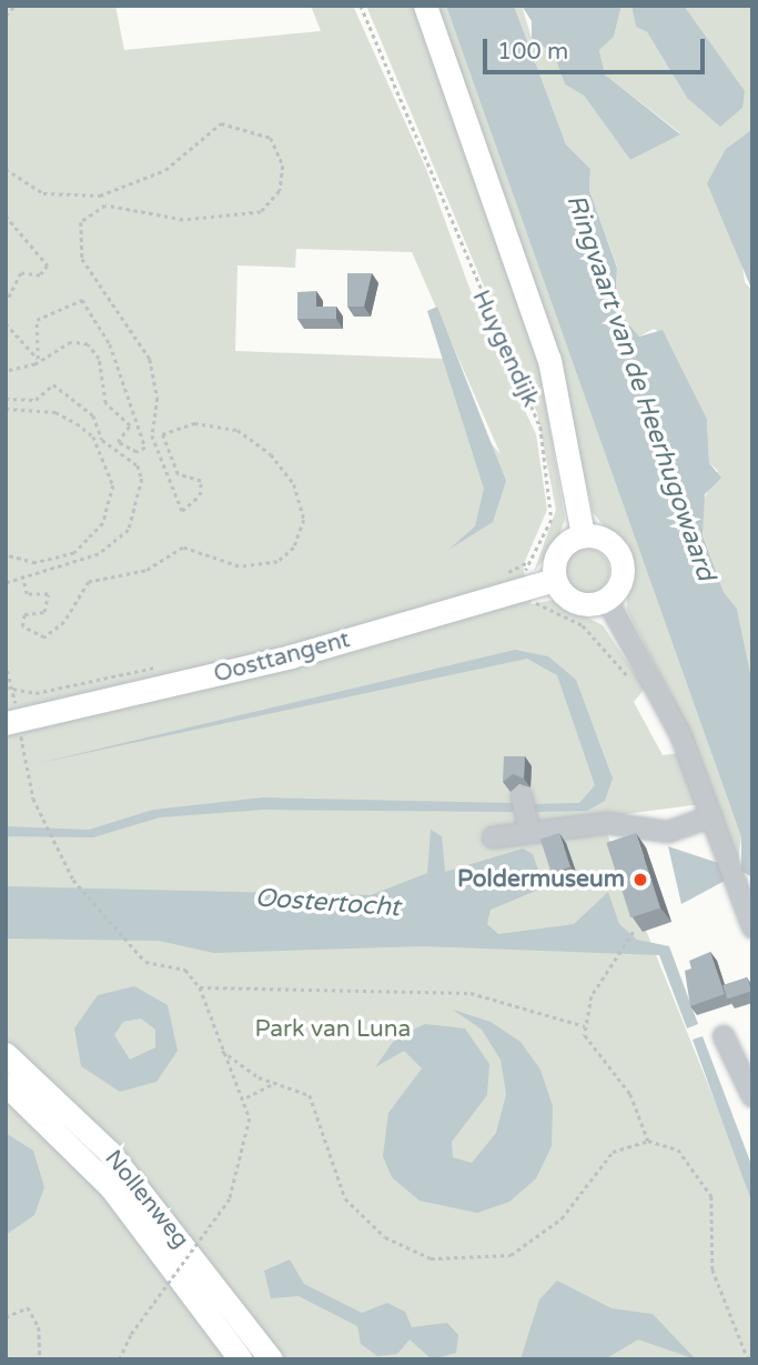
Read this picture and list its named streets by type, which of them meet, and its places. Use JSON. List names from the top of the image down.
{
  "streets": {
    "main road": ["Huygendijk", "Oosttangent", "Nollenweg"]
  },
  "crossings": [
    ["Huygendijk", "Oosttangent"]
  ],
  "water": ["Ringvaart van de Heerhugowaard", "Oostertocht"],
  "parks": ["Park van Luna"],
  "places": ["Poldermuseum"],
  "scale_bar": "100 m"
}
